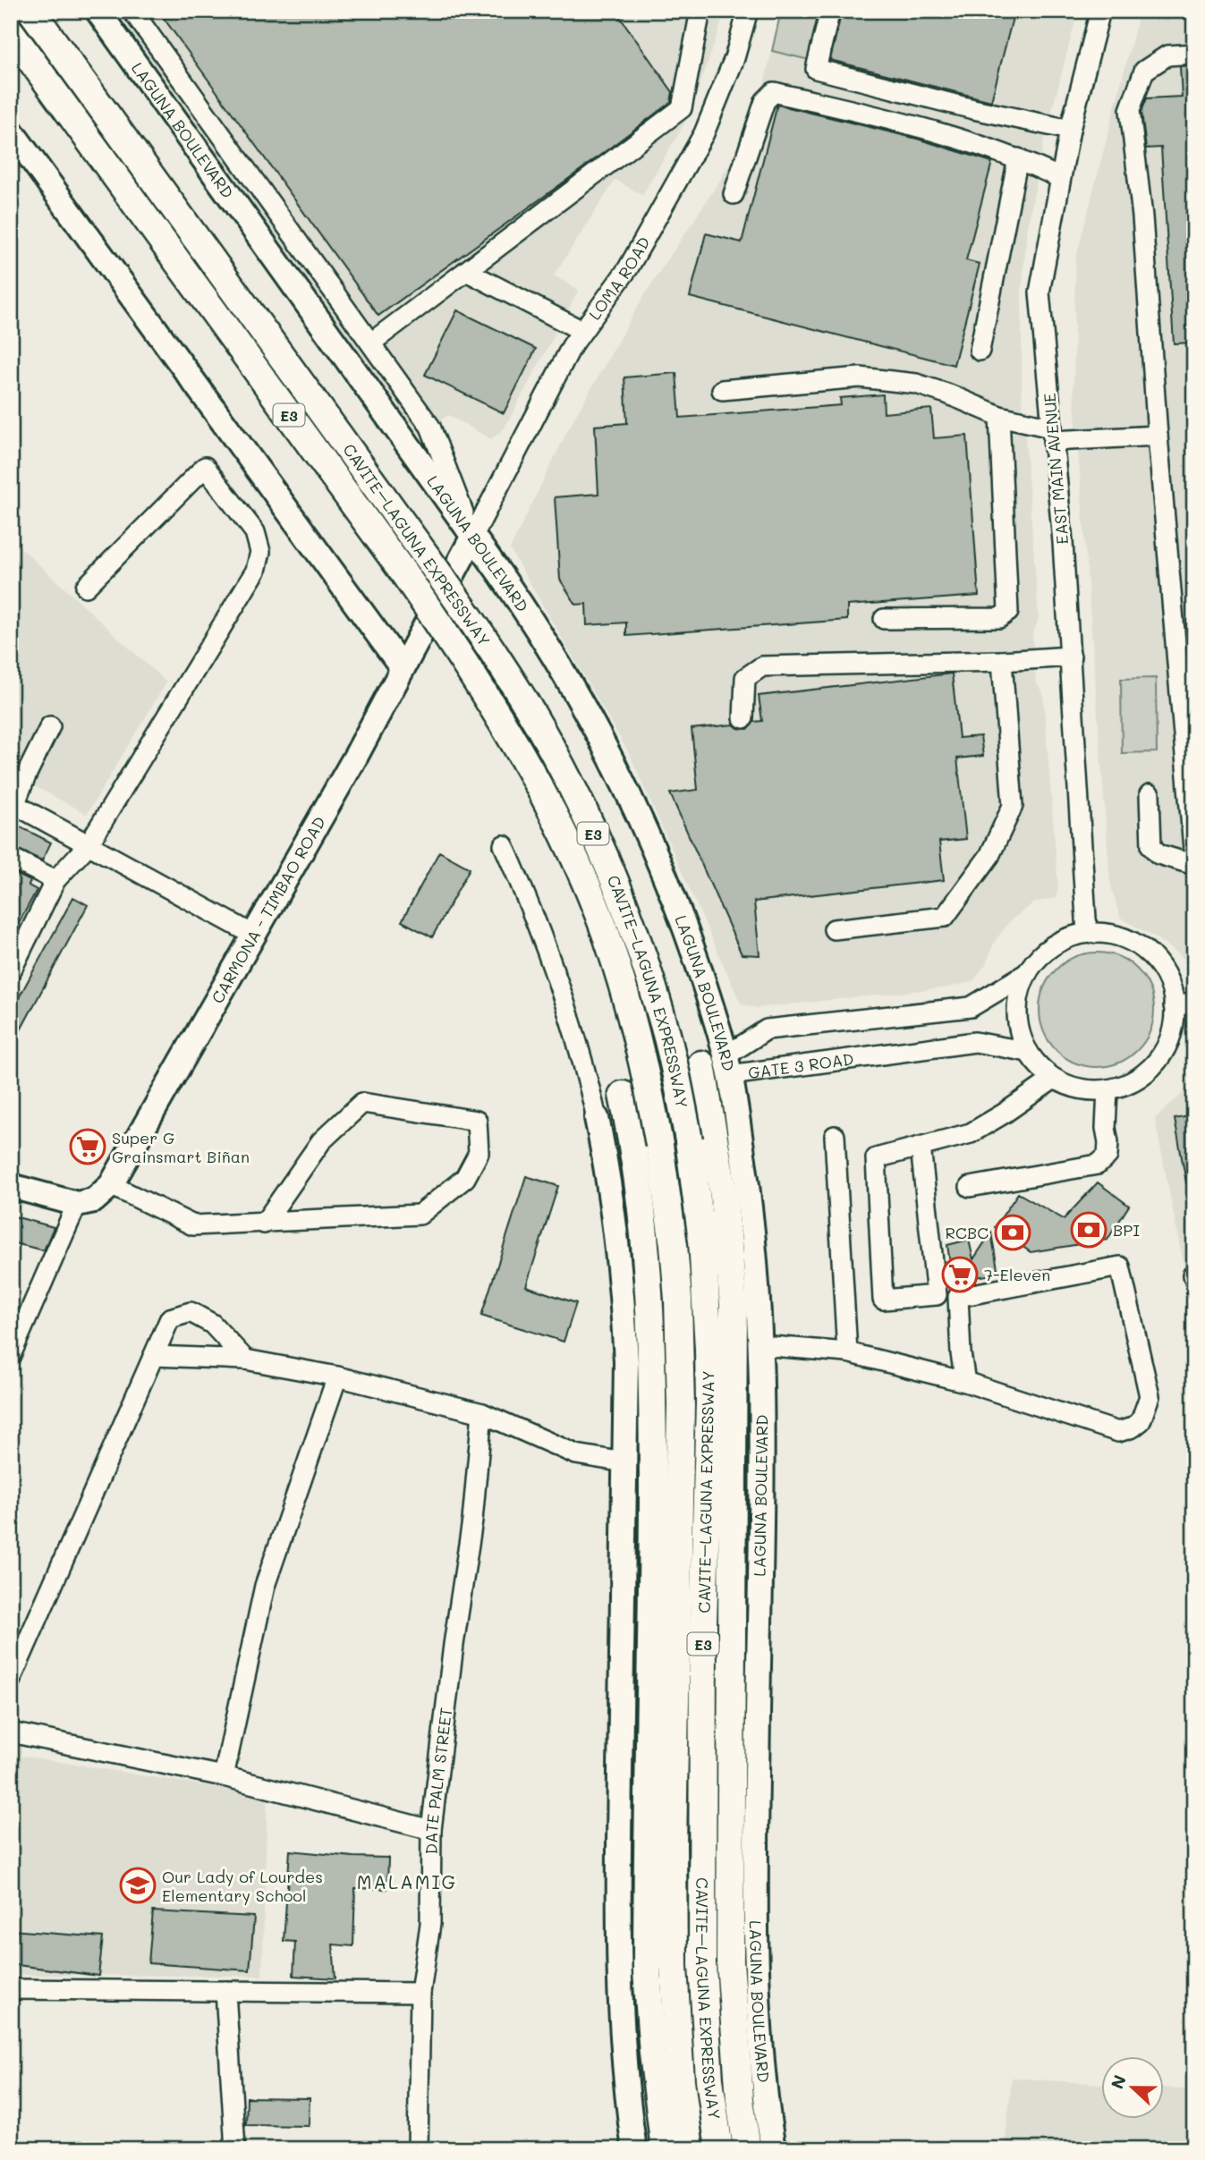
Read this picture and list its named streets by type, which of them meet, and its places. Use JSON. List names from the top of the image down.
{
  "streets": {
    "highway": ["E3", "CAVITE–LAGUNA EXPRESSWAY"],
    "main road": ["LAGUNA BOULEVARD", "CARMONA - TIMBAO ROAD", "GATE 3 ROAD"],
    "street": ["LOMA ROAD", "EAST MAIN AVENUE", "DATE PALM STREET"]
  },
  "crossings": [
    ["LAGUNA BOULEVARD", "LOMA ROAD"],
    ["LAGUNA BOULEVARD", "CARMONA - TIMBAO ROAD"],
    ["LAGUNA BOULEVARD", "GATE 3 ROAD"],
    ["LOMA ROAD", "CARMONA - TIMBAO ROAD"],
    ["EAST MAIN AVENUE", "GATE 3 ROAD"]
  ],
  "districts": ["MALAMIG"],
  "places": {
    "supermarket": ["Super G Grainsmart Biñan", "7-Eleven"],
    "bank": ["BPI", "RCBC"],
    "school or university": ["Our Lady of Lourdes Elementary School"]
  },
  "north": "left"
}
